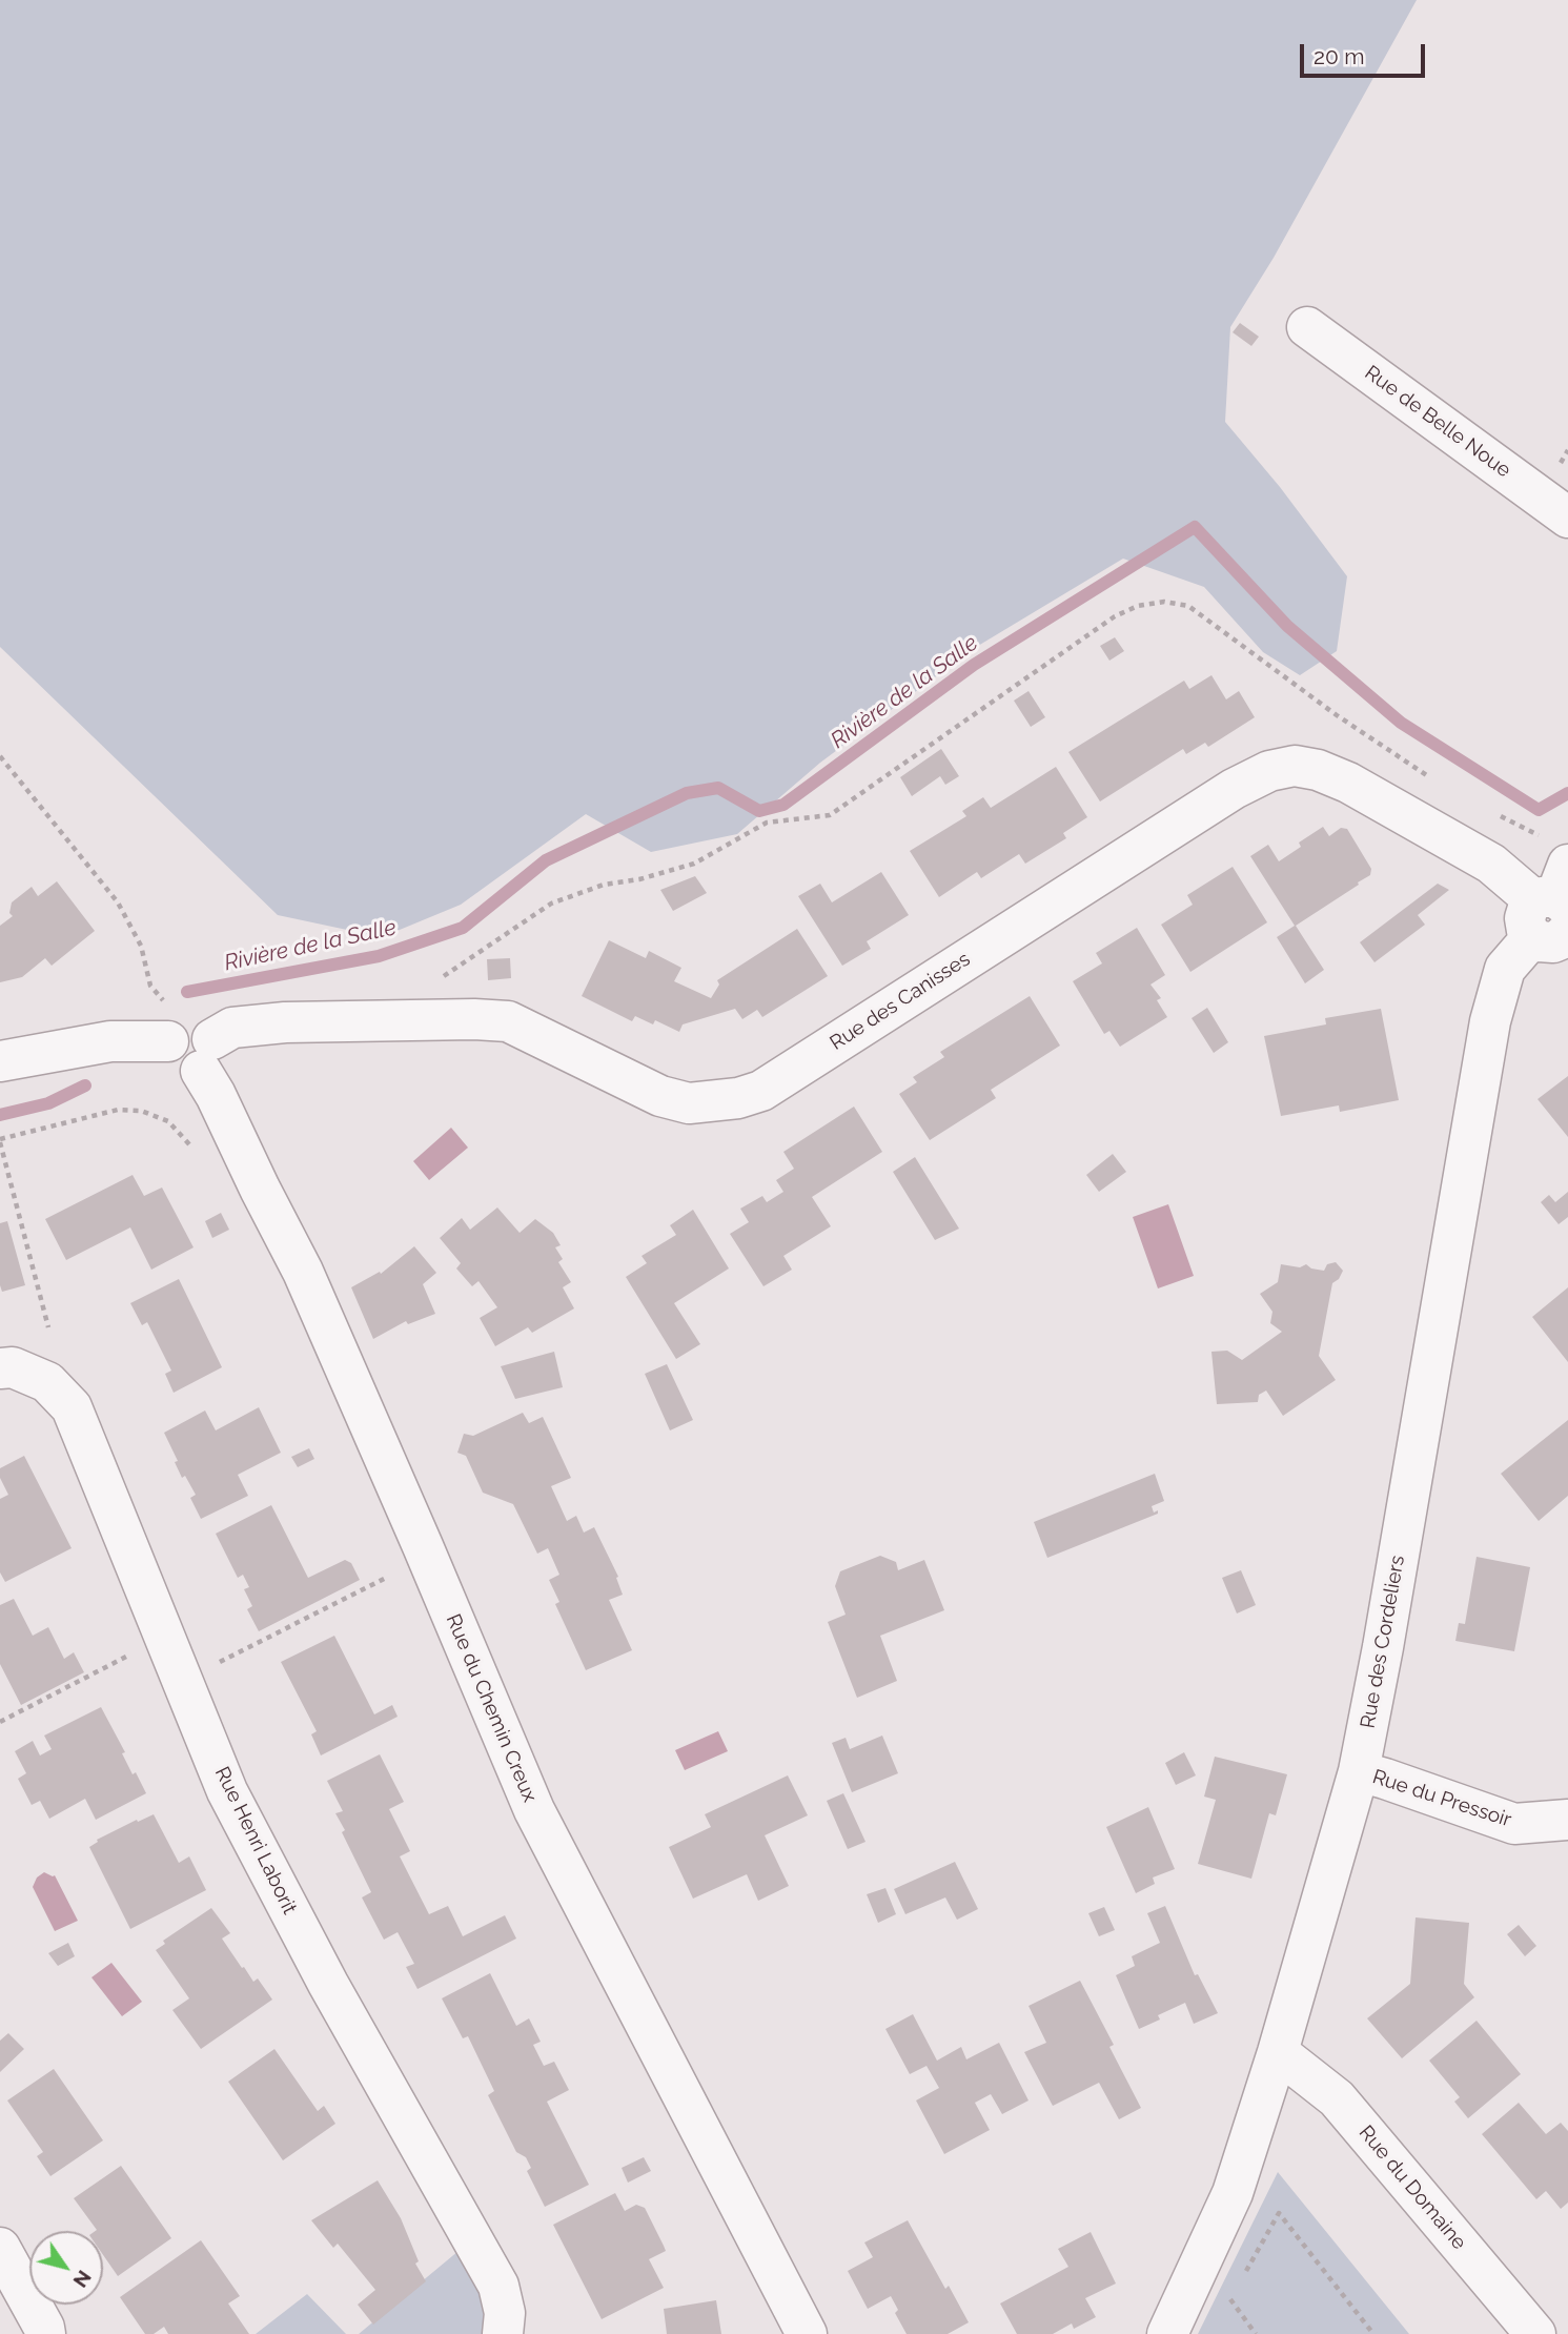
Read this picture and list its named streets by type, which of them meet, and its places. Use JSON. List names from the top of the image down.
{
  "streets": {
    "street": [
      "Rue de Belle Noue",
      "Rue des Canisses",
      "Rue des Cordeliers",
      "Rue du Chemin Creux",
      "Rue du Pressoir",
      "Rue Henri Laborit",
      "Rue du Domaine"
    ]
  },
  "crossings": [
    ["Rue des Canisses", "Rue des Cordeliers"],
    ["Rue des Canisses", "Rue du Chemin Creux"],
    ["Rue des Cordeliers", "Rue du Pressoir"],
    ["Rue des Cordeliers", "Rue du Domaine"]
  ],
  "water": ["Rivière de la Salle"],
  "scale_bar": "20 m",
  "north": "bottom right"
}
